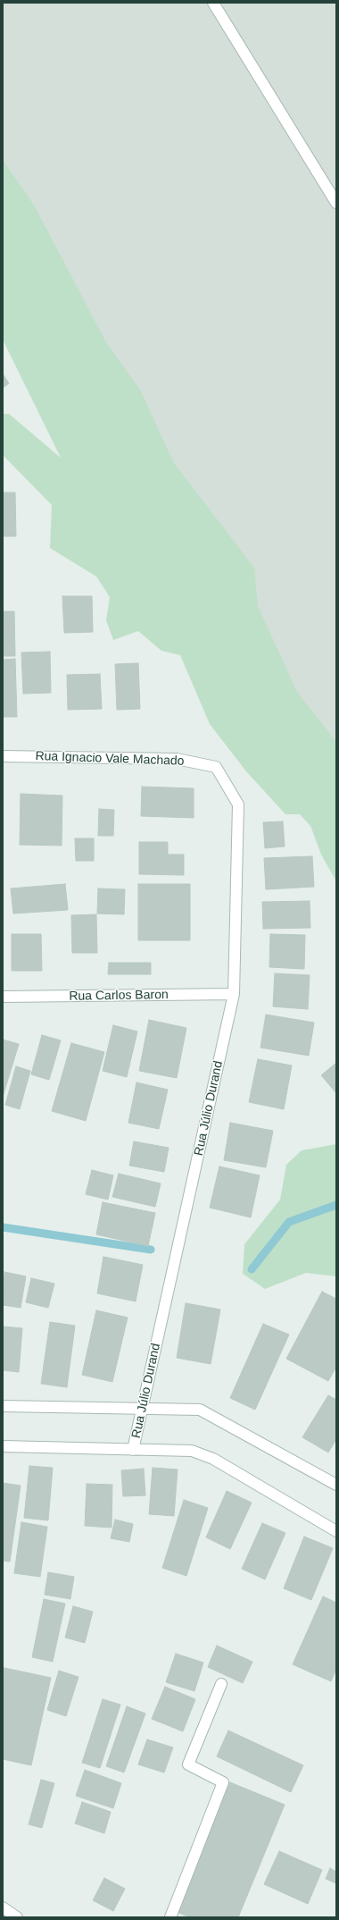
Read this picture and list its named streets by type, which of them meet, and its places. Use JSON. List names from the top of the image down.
{
  "streets": {
    "street": ["Rua Ignacio Vale Machado", "Rua Carlos Baron", "Rua Júlio Durand"]
  },
  "crossings": [
    ["Rua Ignacio Vale Machado", "Rua Júlio Durand"],
    ["Rua Carlos Baron", "Rua Júlio Durand"]
  ]
}
